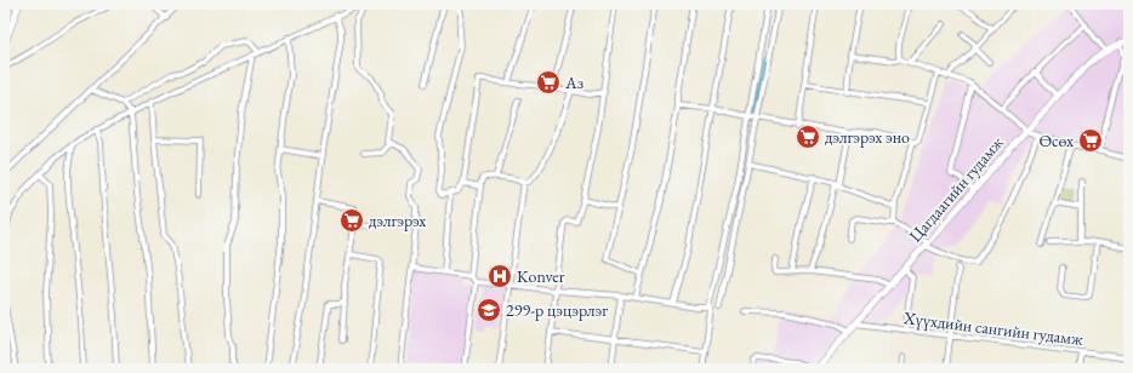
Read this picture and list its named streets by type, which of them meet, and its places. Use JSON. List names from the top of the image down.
{
  "streets": {
    "main road": ["Цагдаагийн гудамж"],
    "street": ["Хүүхдийн сангийн гудамж"]
  },
  "crossings": [
    ["Цагдаагийн гудамж", "Хүүхдийн сангийн гудамж"]
  ],
  "places": {
    "supermarket": [
      "Аз",
      "дэлгэрэх эно",
      "Өсөх",
      "дэлгэрэх"
    ],
    "hospital": ["Konver"],
    "school or university": ["299-р цэцэрлэг"]
  }
}
